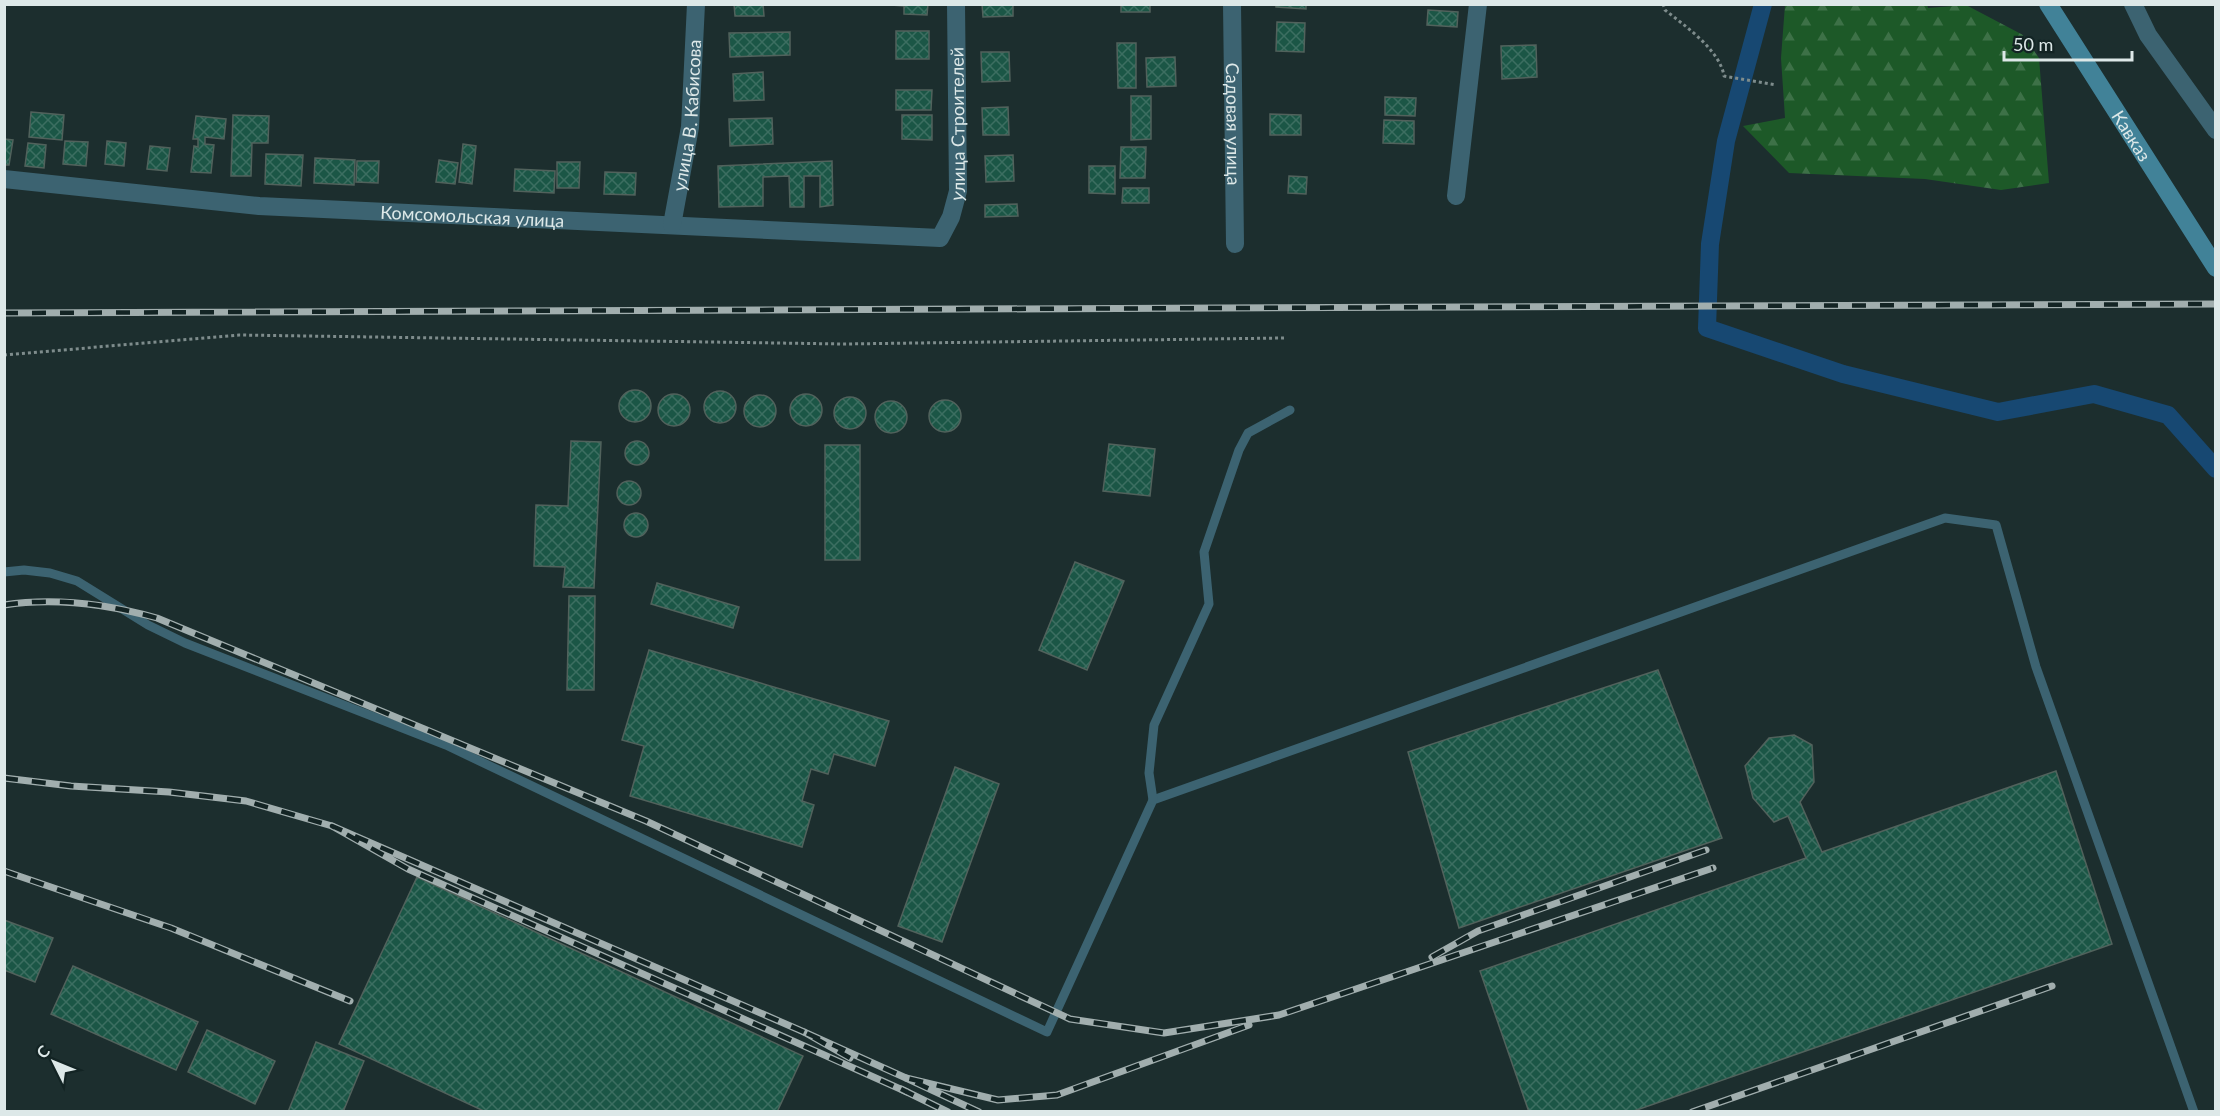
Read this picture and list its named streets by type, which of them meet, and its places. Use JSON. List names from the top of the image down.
{
  "streets": {
    "main road": ["Кавказ"],
    "street": [
      "улица В. Кабисова",
      "улица Строителей",
      "Садовая улица",
      "Комсомольская улица"
    ]
  },
  "crossings": [
    ["улица В. Кабисова", "Комсомольская улица"],
    ["улица Строителей", "Комсомольская улица"]
  ],
  "scale_bar": "50 m",
  "north": "top left"
}
